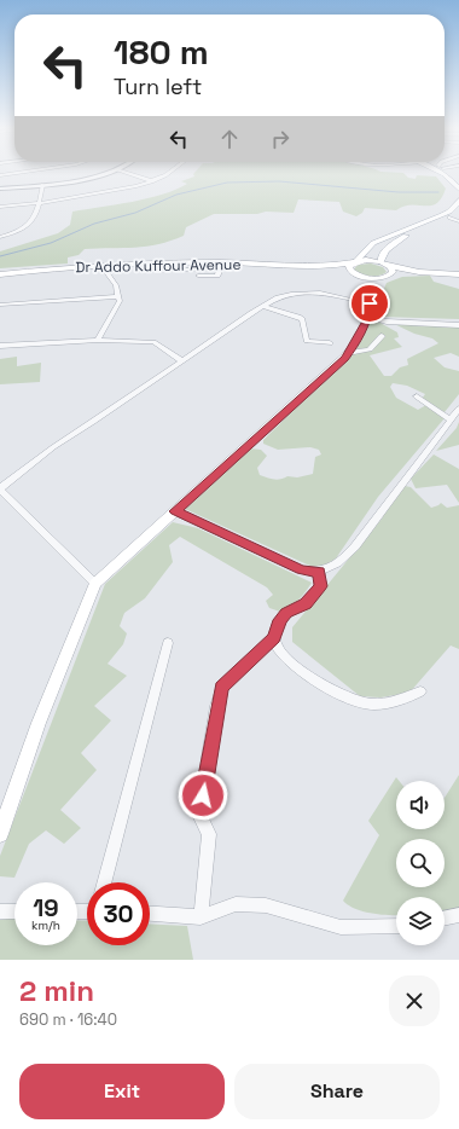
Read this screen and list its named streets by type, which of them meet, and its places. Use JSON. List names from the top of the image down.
{
  "streets": {
    "main road": ["Dr Addo Kuffour Avenue"]
  },
  "page": {
    "turn": ["180 m", "Turn left"],
    "speed": "19 km/h",
    "limit": "30",
    "heading": ["2 min", "690 m · 16:40"],
    "buttons": ["Exit", "Share"]
  }
}
